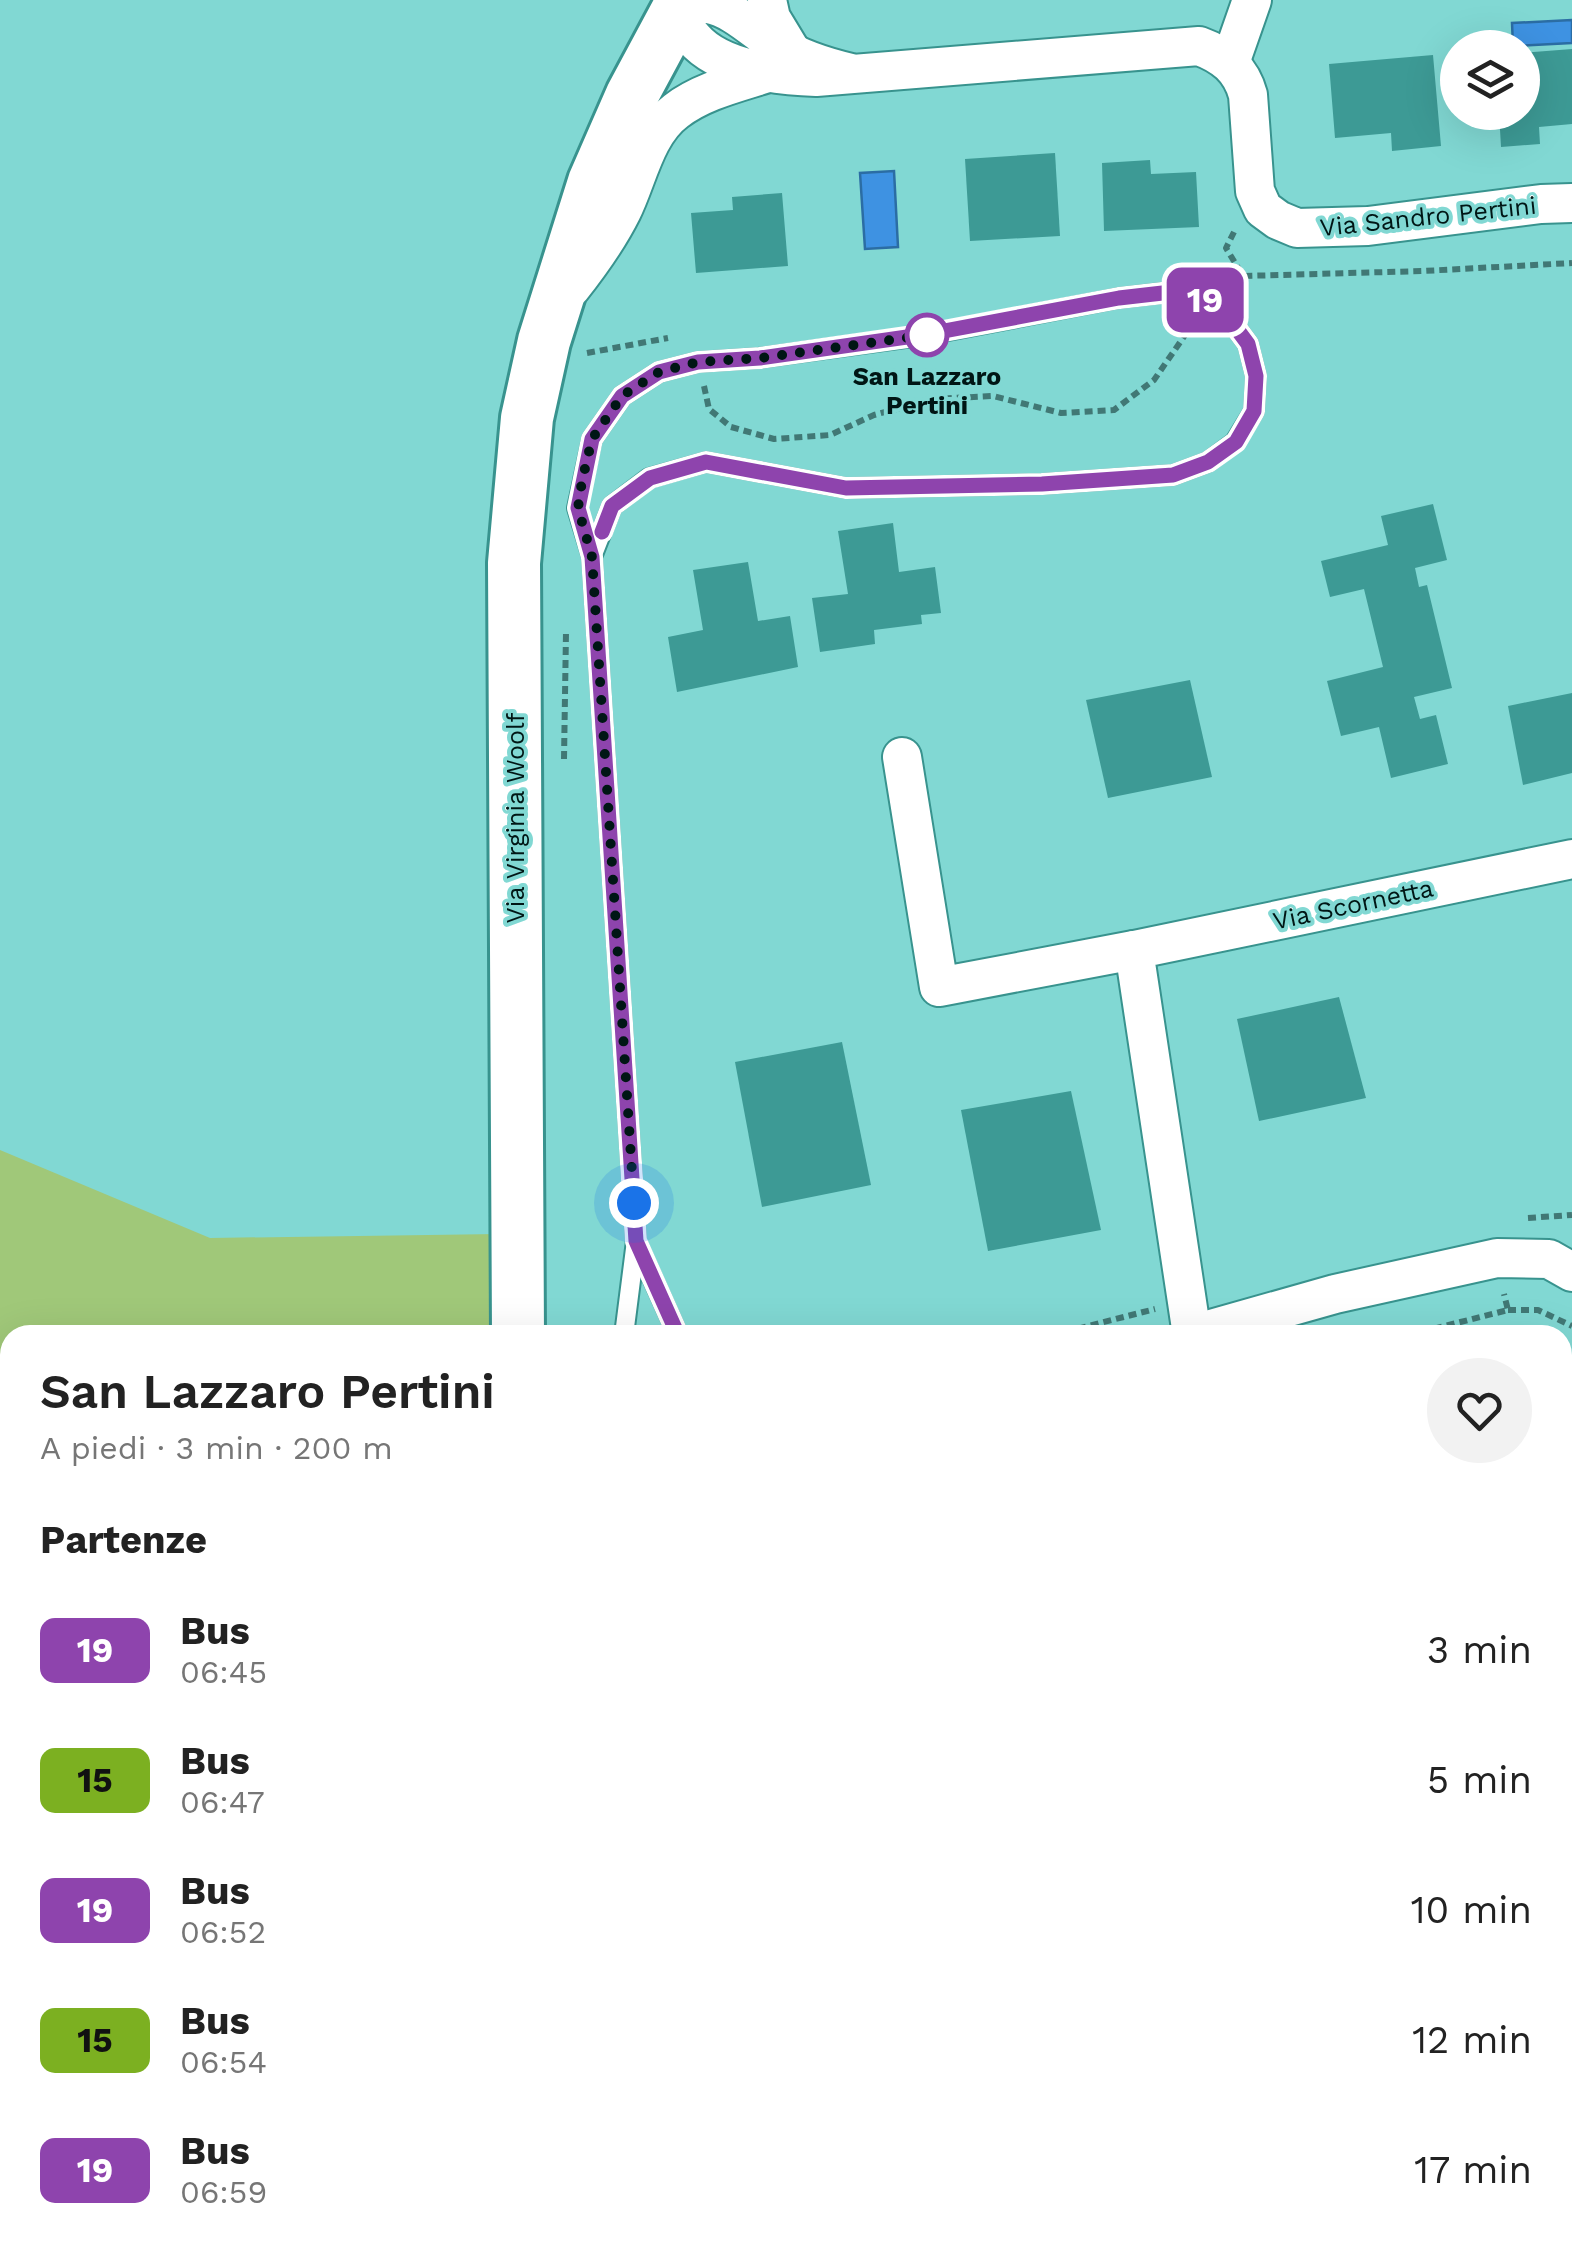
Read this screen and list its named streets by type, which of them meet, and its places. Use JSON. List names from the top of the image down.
{
  "streets": {
    "street": ["Via Sandro Pertini", "Via Virginia Woolf", "Via Scornetta"]
  },
  "places": ["San Lazzaro Pertini"],
  "lines": ["bus line 19"],
  "page": {
    "on_map": "19",
    "heading": [
      ["San Lazzaro Pertini", "A piedi · 3 min · 200 m"],
      "Partenze"
    ],
    "list": [
      {
        "mark": "19",
        "name": "Bus",
        "note": "06:45",
        "value": "3 min"
      },
      {
        "mark": "15",
        "name": "Bus",
        "note": "06:47",
        "value": "5 min"
      },
      {
        "mark": "19",
        "name": "Bus",
        "note": "06:52",
        "value": "10 min"
      },
      {
        "mark": "15",
        "name": "Bus",
        "note": "06:54",
        "value": "12 min"
      },
      {
        "mark": "19",
        "name": "Bus",
        "note": "06:59",
        "value": "17 min"
      }
    ]
  }
}
